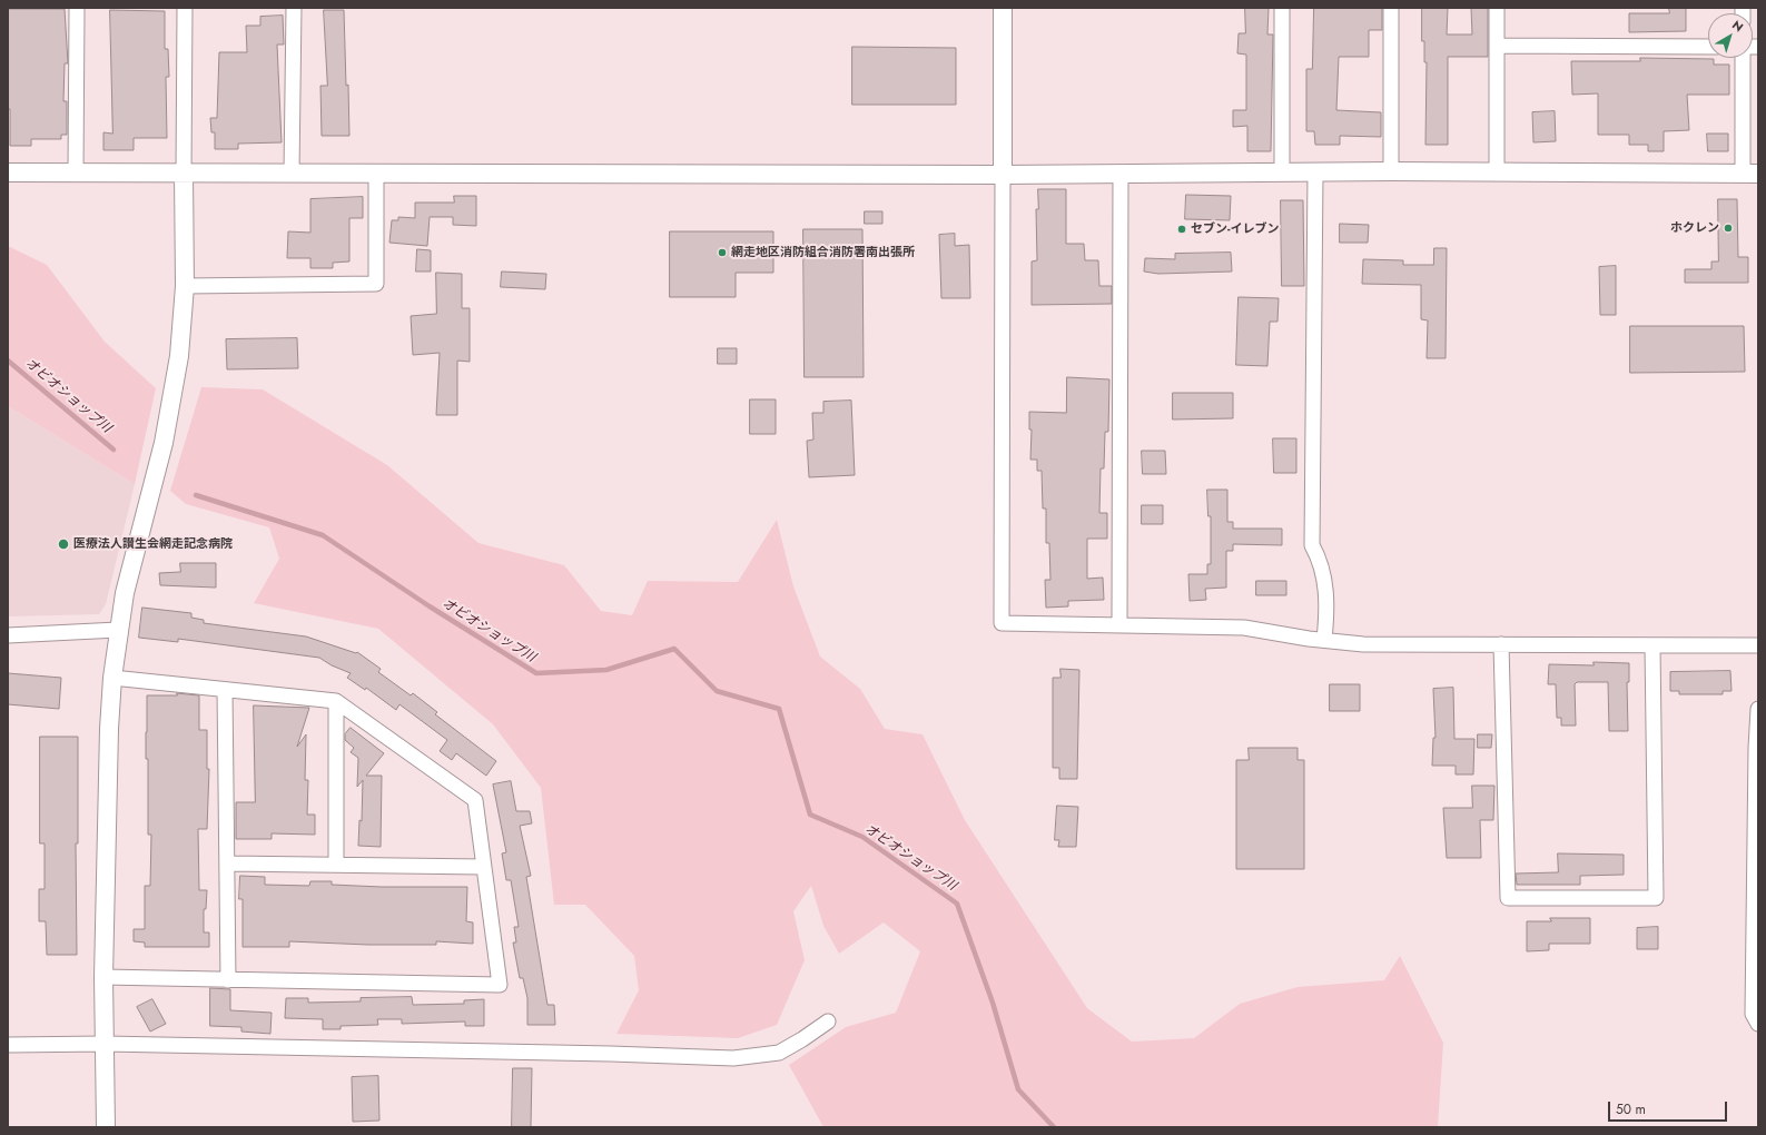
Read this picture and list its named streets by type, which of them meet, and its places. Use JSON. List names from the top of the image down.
{
  "water": ["オビオショップ川"],
  "places": [
    "ホクレン",
    "セブン-イレブン",
    "網走地区消防組合消防署南出張所",
    "医療法人讃生会網走記念病院"
  ],
  "scale_bar": "50 m",
  "north": "top right"
}
